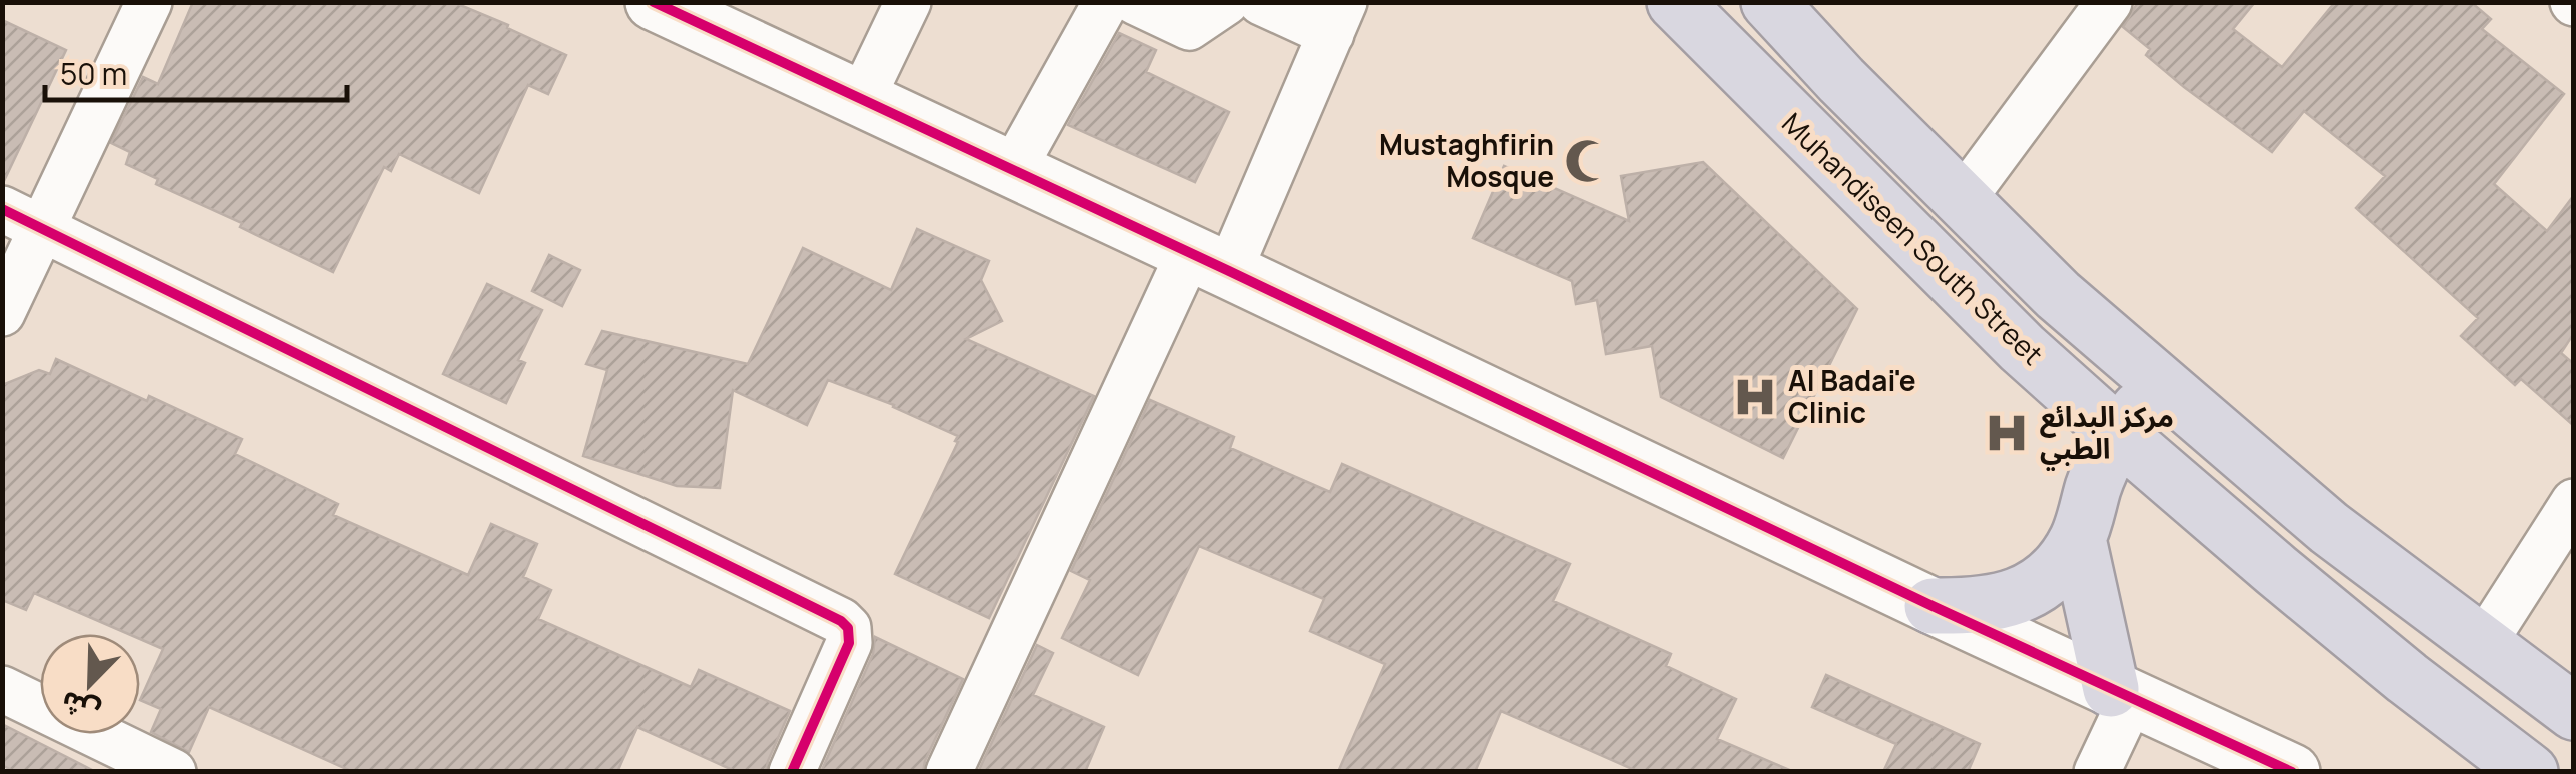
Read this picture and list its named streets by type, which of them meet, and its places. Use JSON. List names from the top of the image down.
{
  "streets": {
    "highway": ["Muhandiseen South Street"]
  },
  "places": {
    "mosque": ["Mustaghfirin Mosque"],
    "hospital": ["Al Badai'e Clinic", "مركز البدائع الطبي"]
  },
  "scale_bar": "50 m",
  "north": "bottom left"
}
